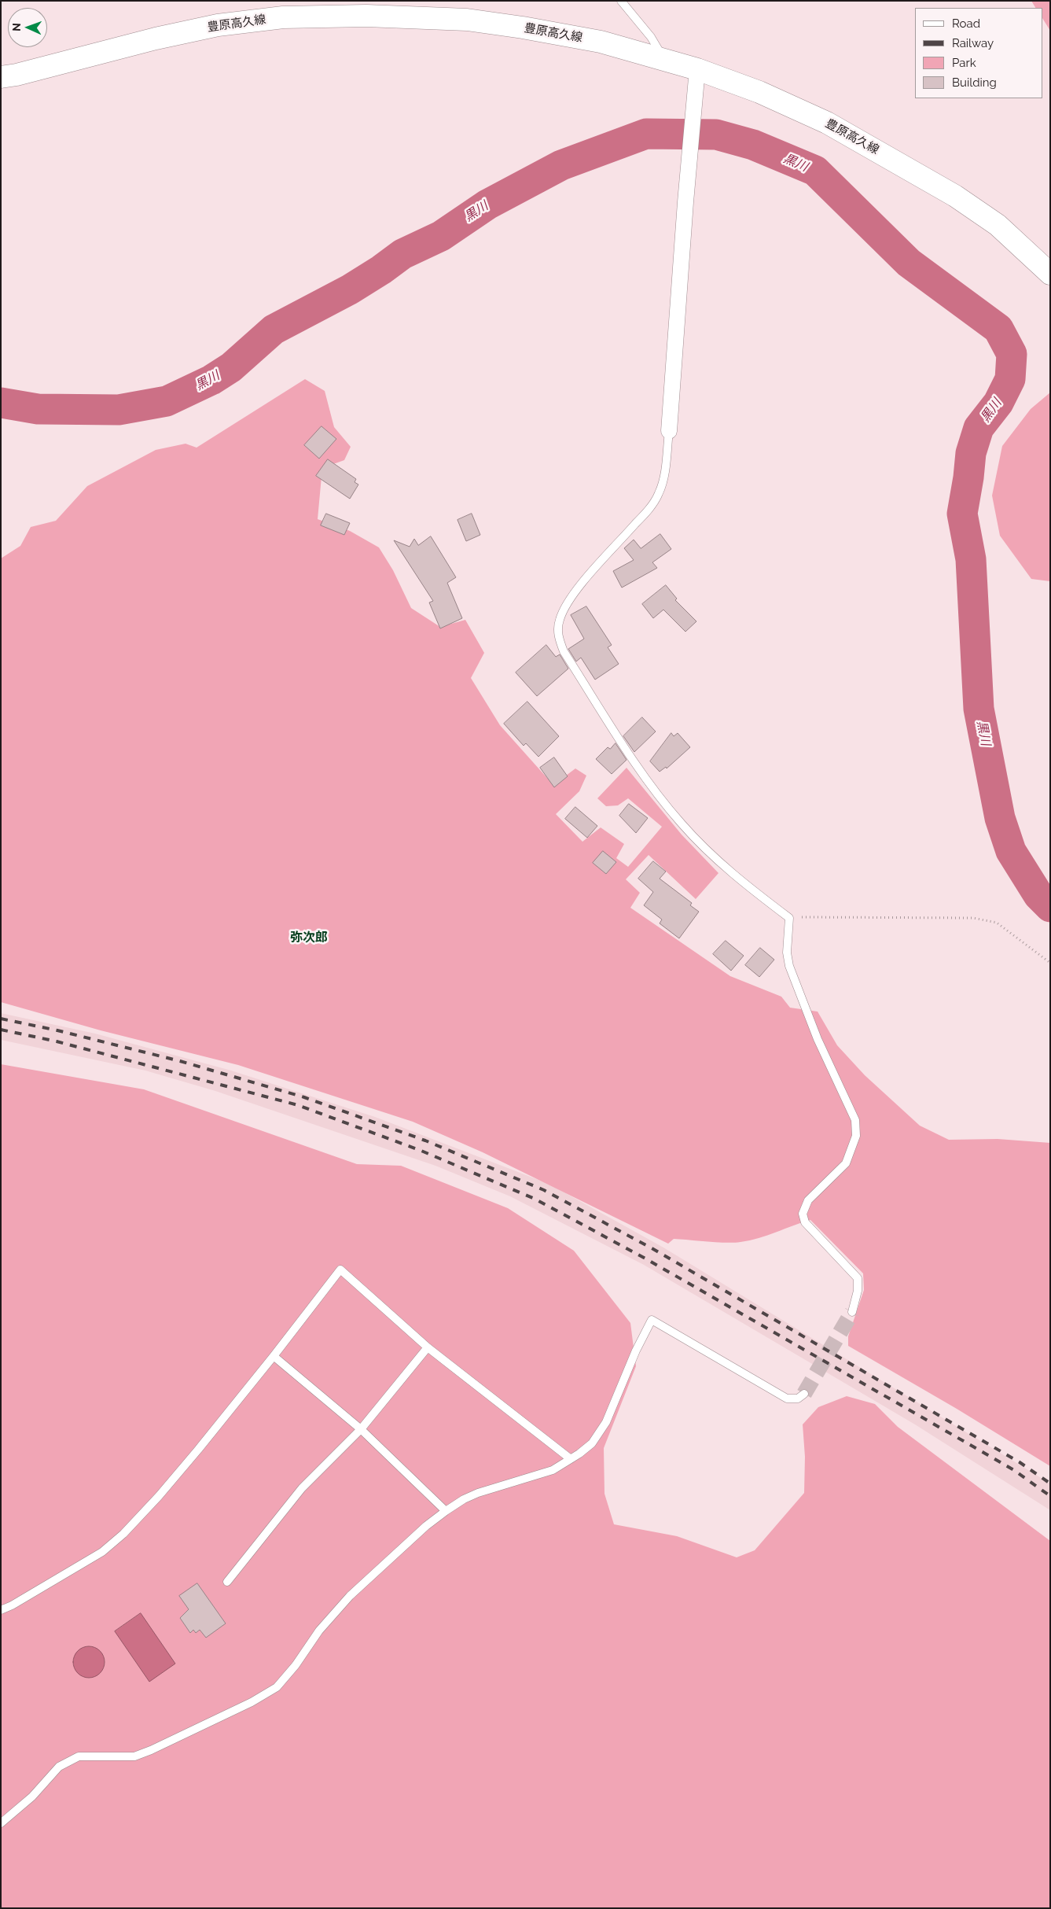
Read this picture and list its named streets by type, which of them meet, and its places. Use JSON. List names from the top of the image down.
{
  "streets": {
    "main road": ["豊原高久線"]
  },
  "districts": ["弥次郎"],
  "water": ["黒川"],
  "legend": [
    "Road",
    "Railway",
    "Park",
    "Building"
  ],
  "north": "left"
}
